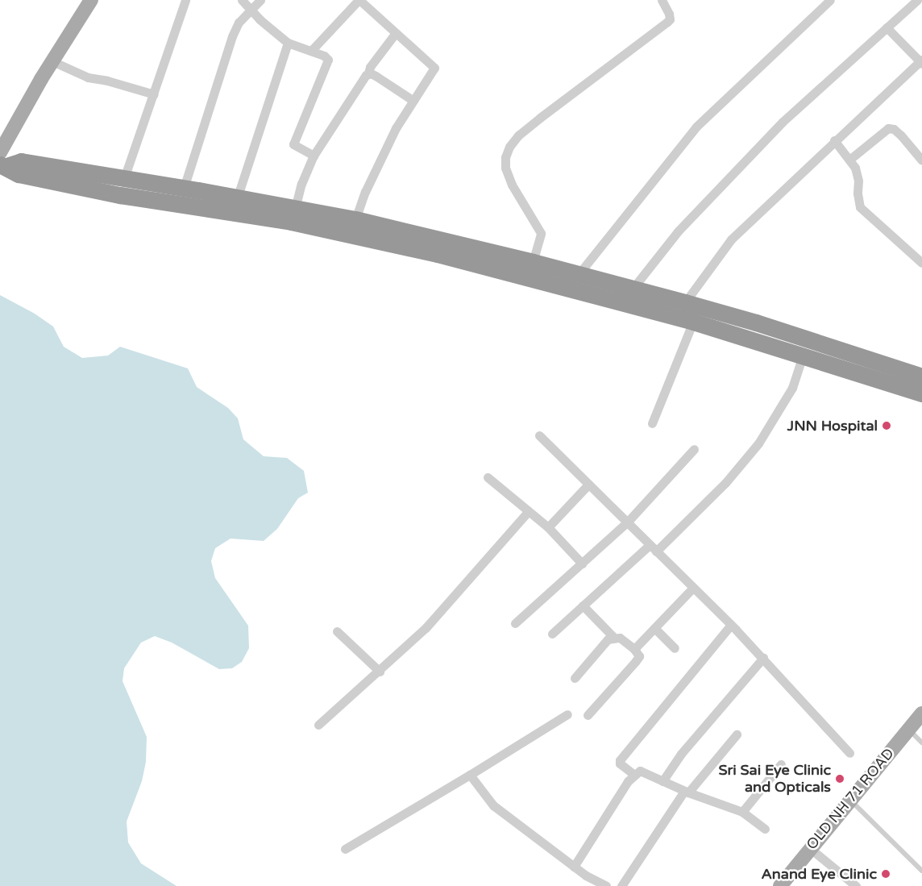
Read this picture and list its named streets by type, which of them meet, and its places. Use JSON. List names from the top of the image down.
{
  "streets": {
    "main road": ["OLD NH 71 ROAD"]
  },
  "places": ["JNN Hospital", "Sri Sai Eye Clinic and Opticals", "Anand Eye Clinic"]
}
